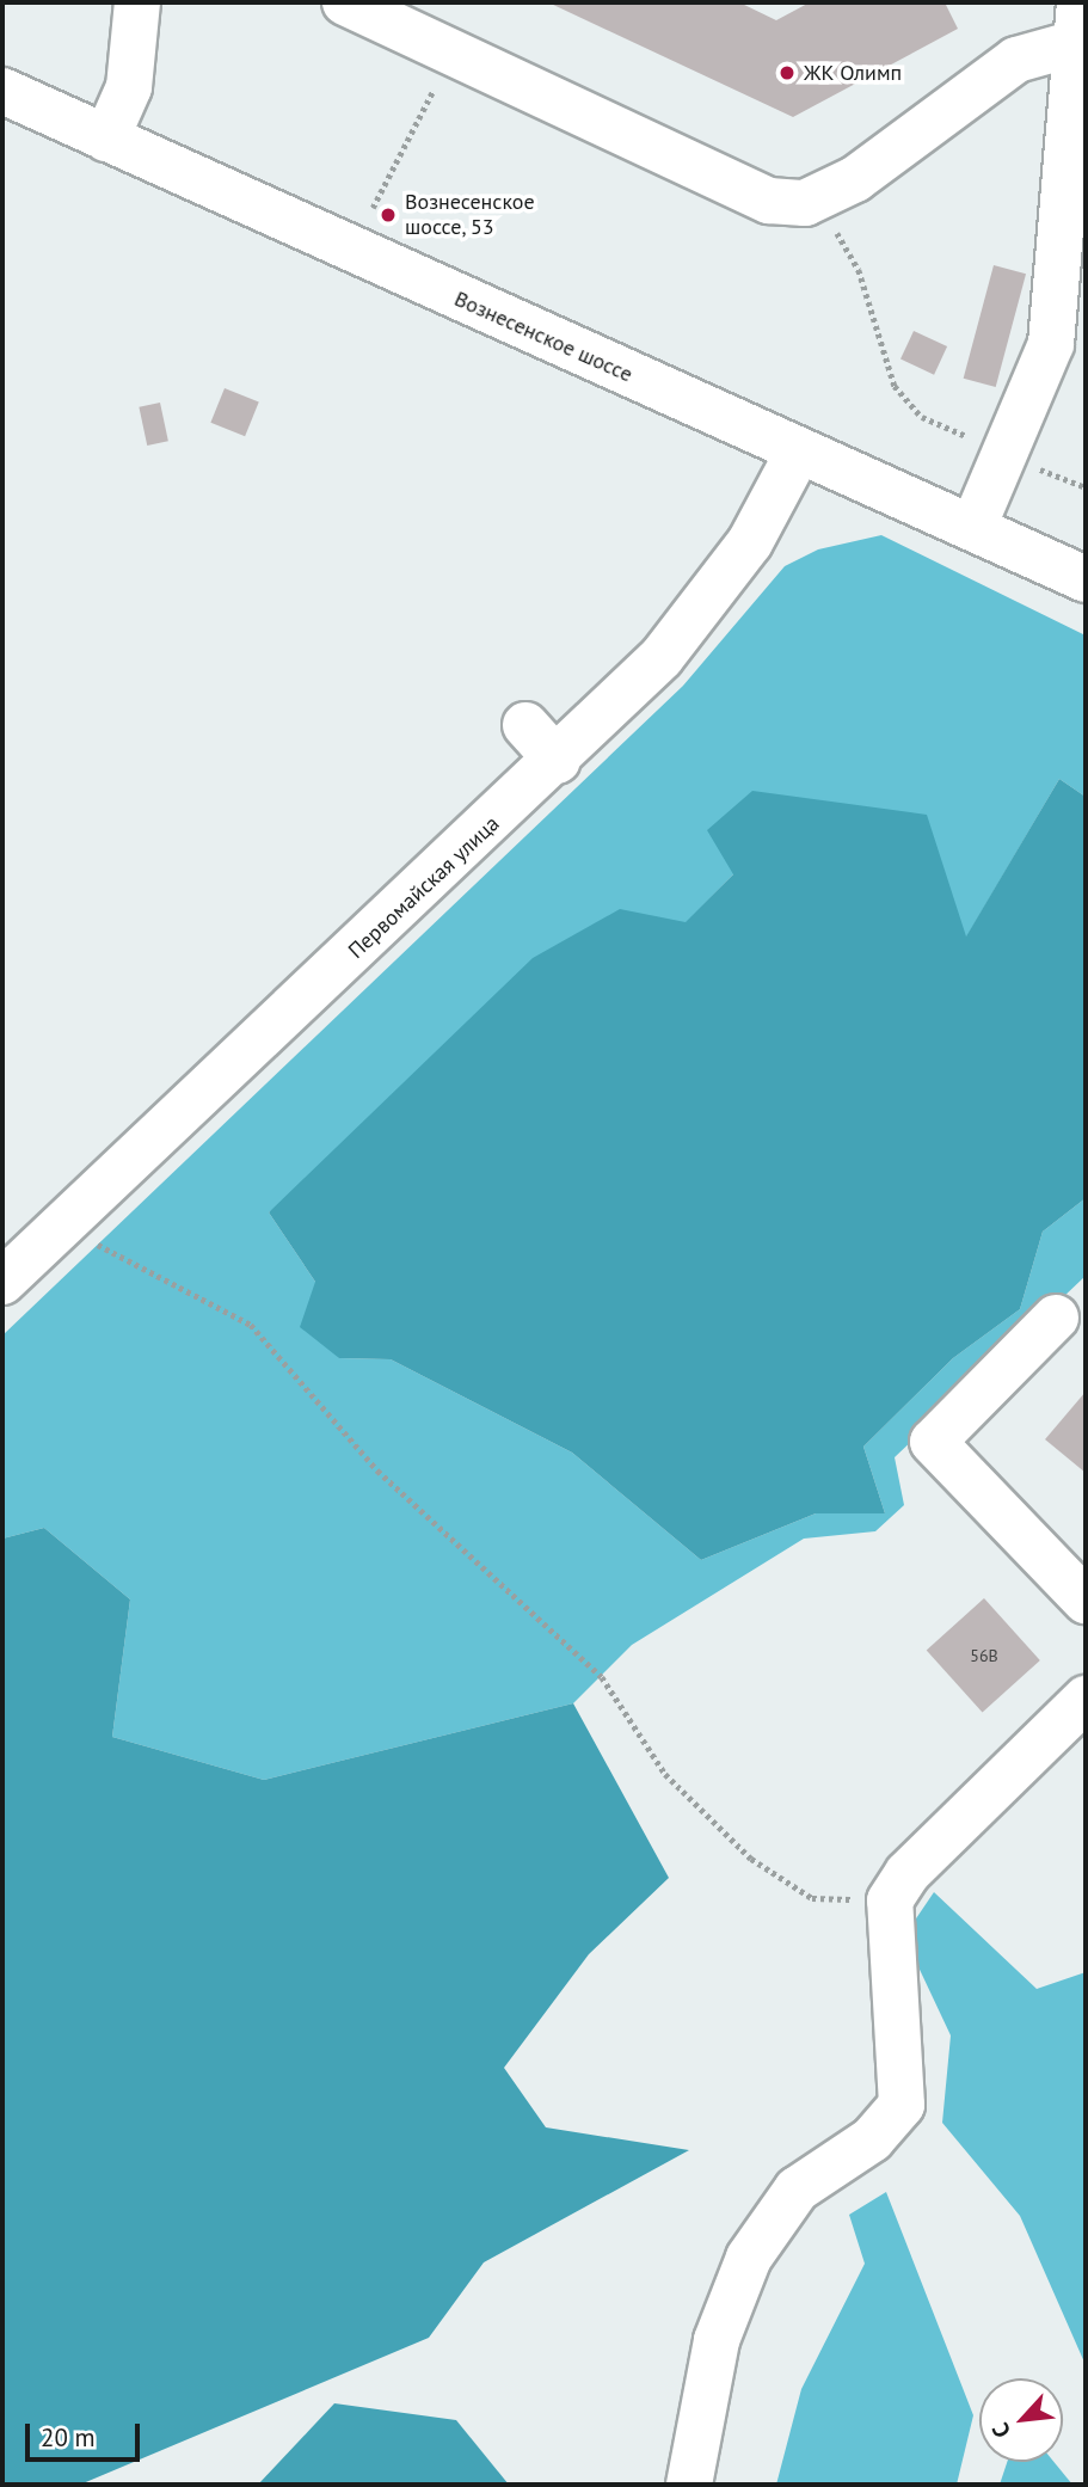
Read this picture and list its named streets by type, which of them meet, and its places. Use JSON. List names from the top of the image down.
{
  "streets": {
    "main road": ["Вознесенское шоссе", "Первомайская улица"]
  },
  "crossings": [
    ["Вознесенское шоссе", "Первомайская улица"]
  ],
  "places": ["ЖК Олимп", "Вознесенское шоссе, 53"],
  "house_numbers": ["56В"],
  "scale_bar": "20 m",
  "north": "bottom left"
}
